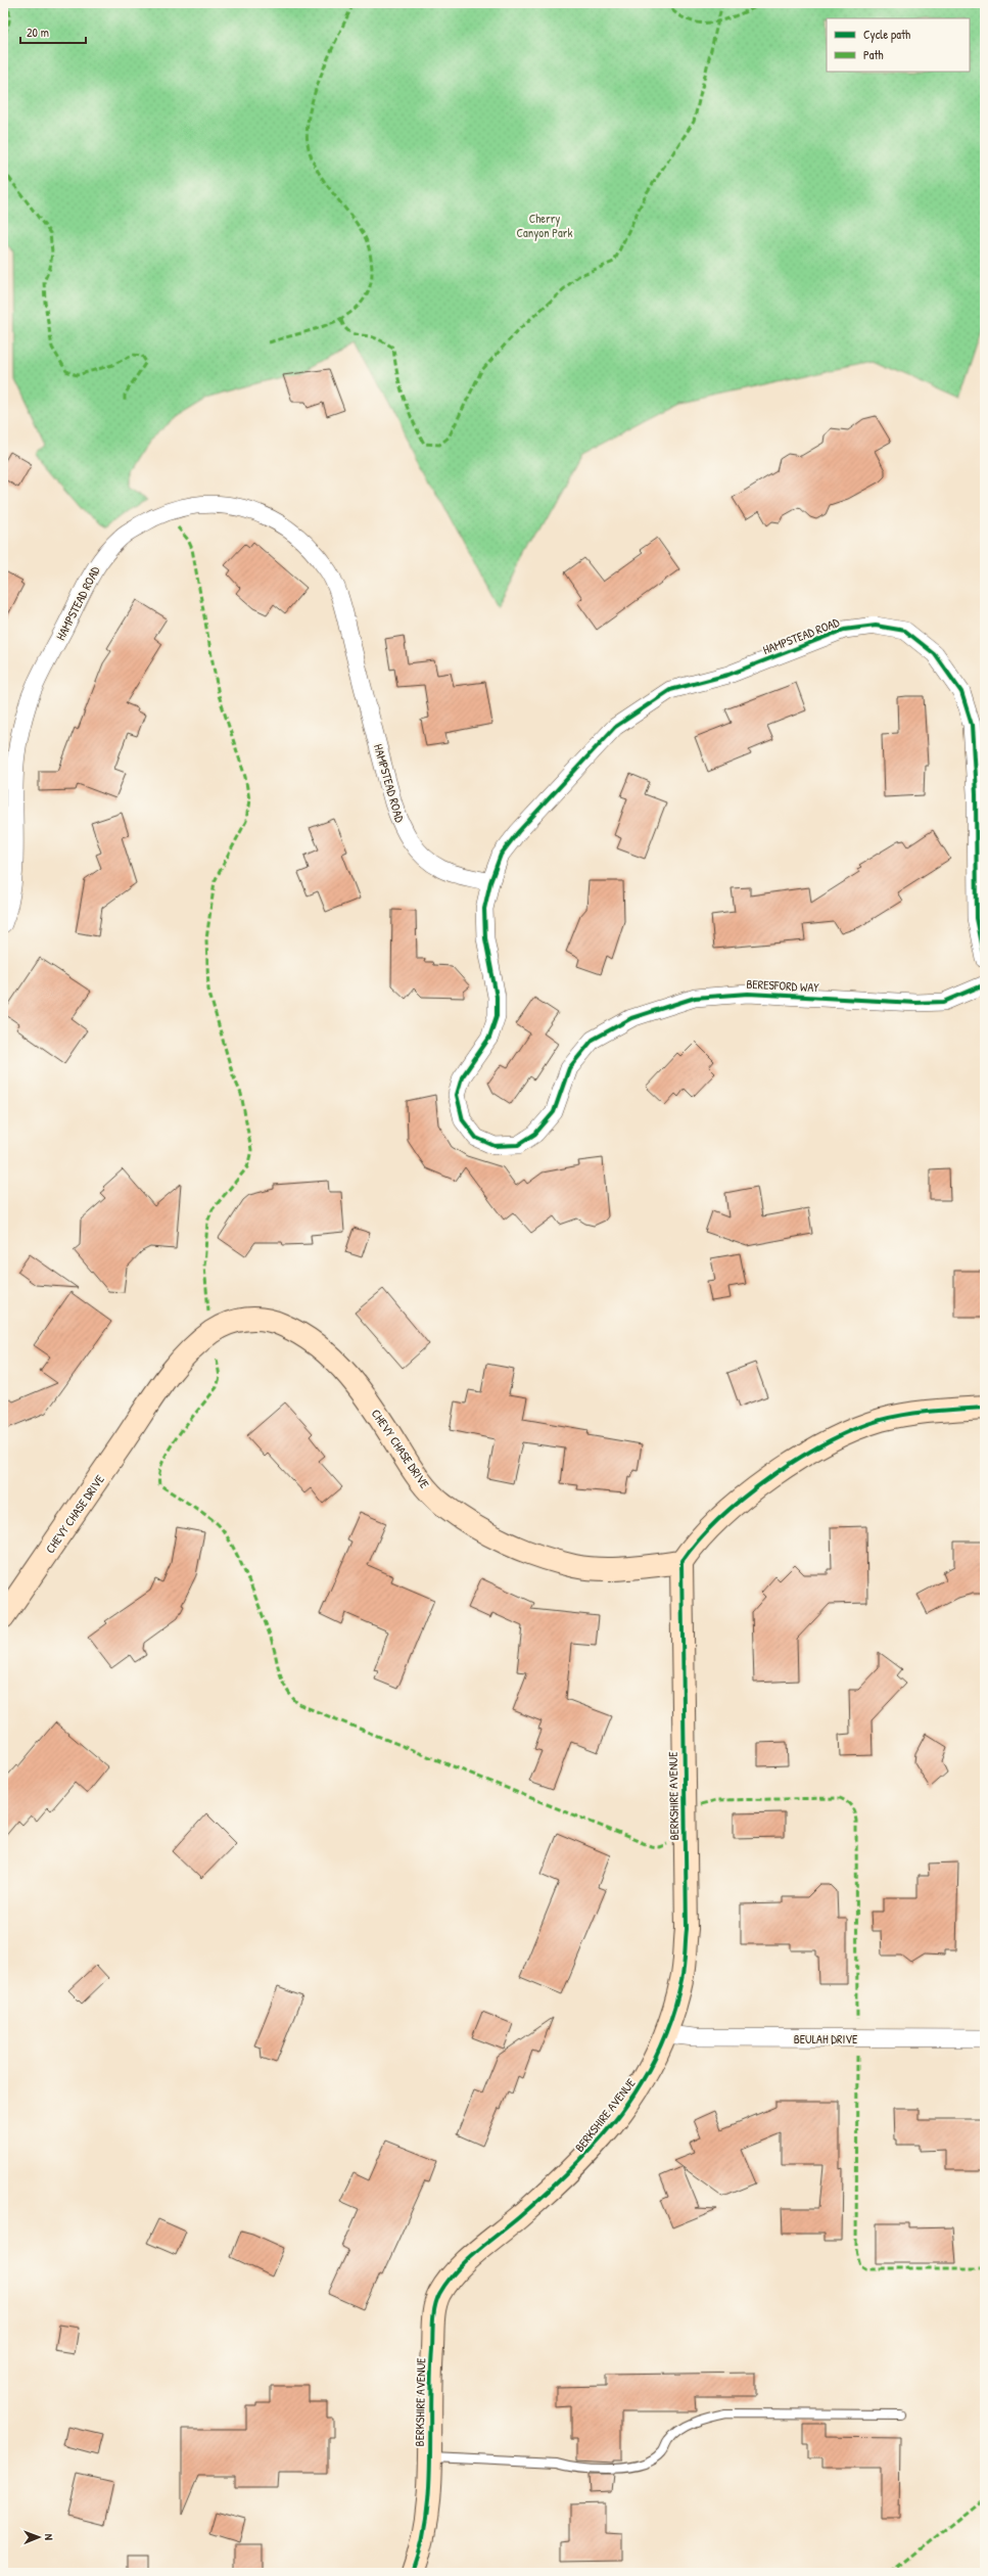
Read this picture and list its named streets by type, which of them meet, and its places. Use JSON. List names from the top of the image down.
{
  "streets": {
    "main road": ["CHEVY CHASE DRIVE", "BERKSHIRE AVENUE"],
    "street": ["HAMPSTEAD ROAD", "BERESFORD WAY", "BEULAH DRIVE"]
  },
  "crossings": [
    ["HAMPSTEAD ROAD", "BERESFORD WAY"],
    ["CHEVY CHASE DRIVE", "BERKSHIRE AVENUE"],
    ["BERKSHIRE AVENUE", "BEULAH DRIVE"]
  ],
  "parks": ["Cherry Canyon Park"],
  "legend": ["Cycle path", "Path"],
  "scale_bar": "20 m",
  "north": "right"
}
